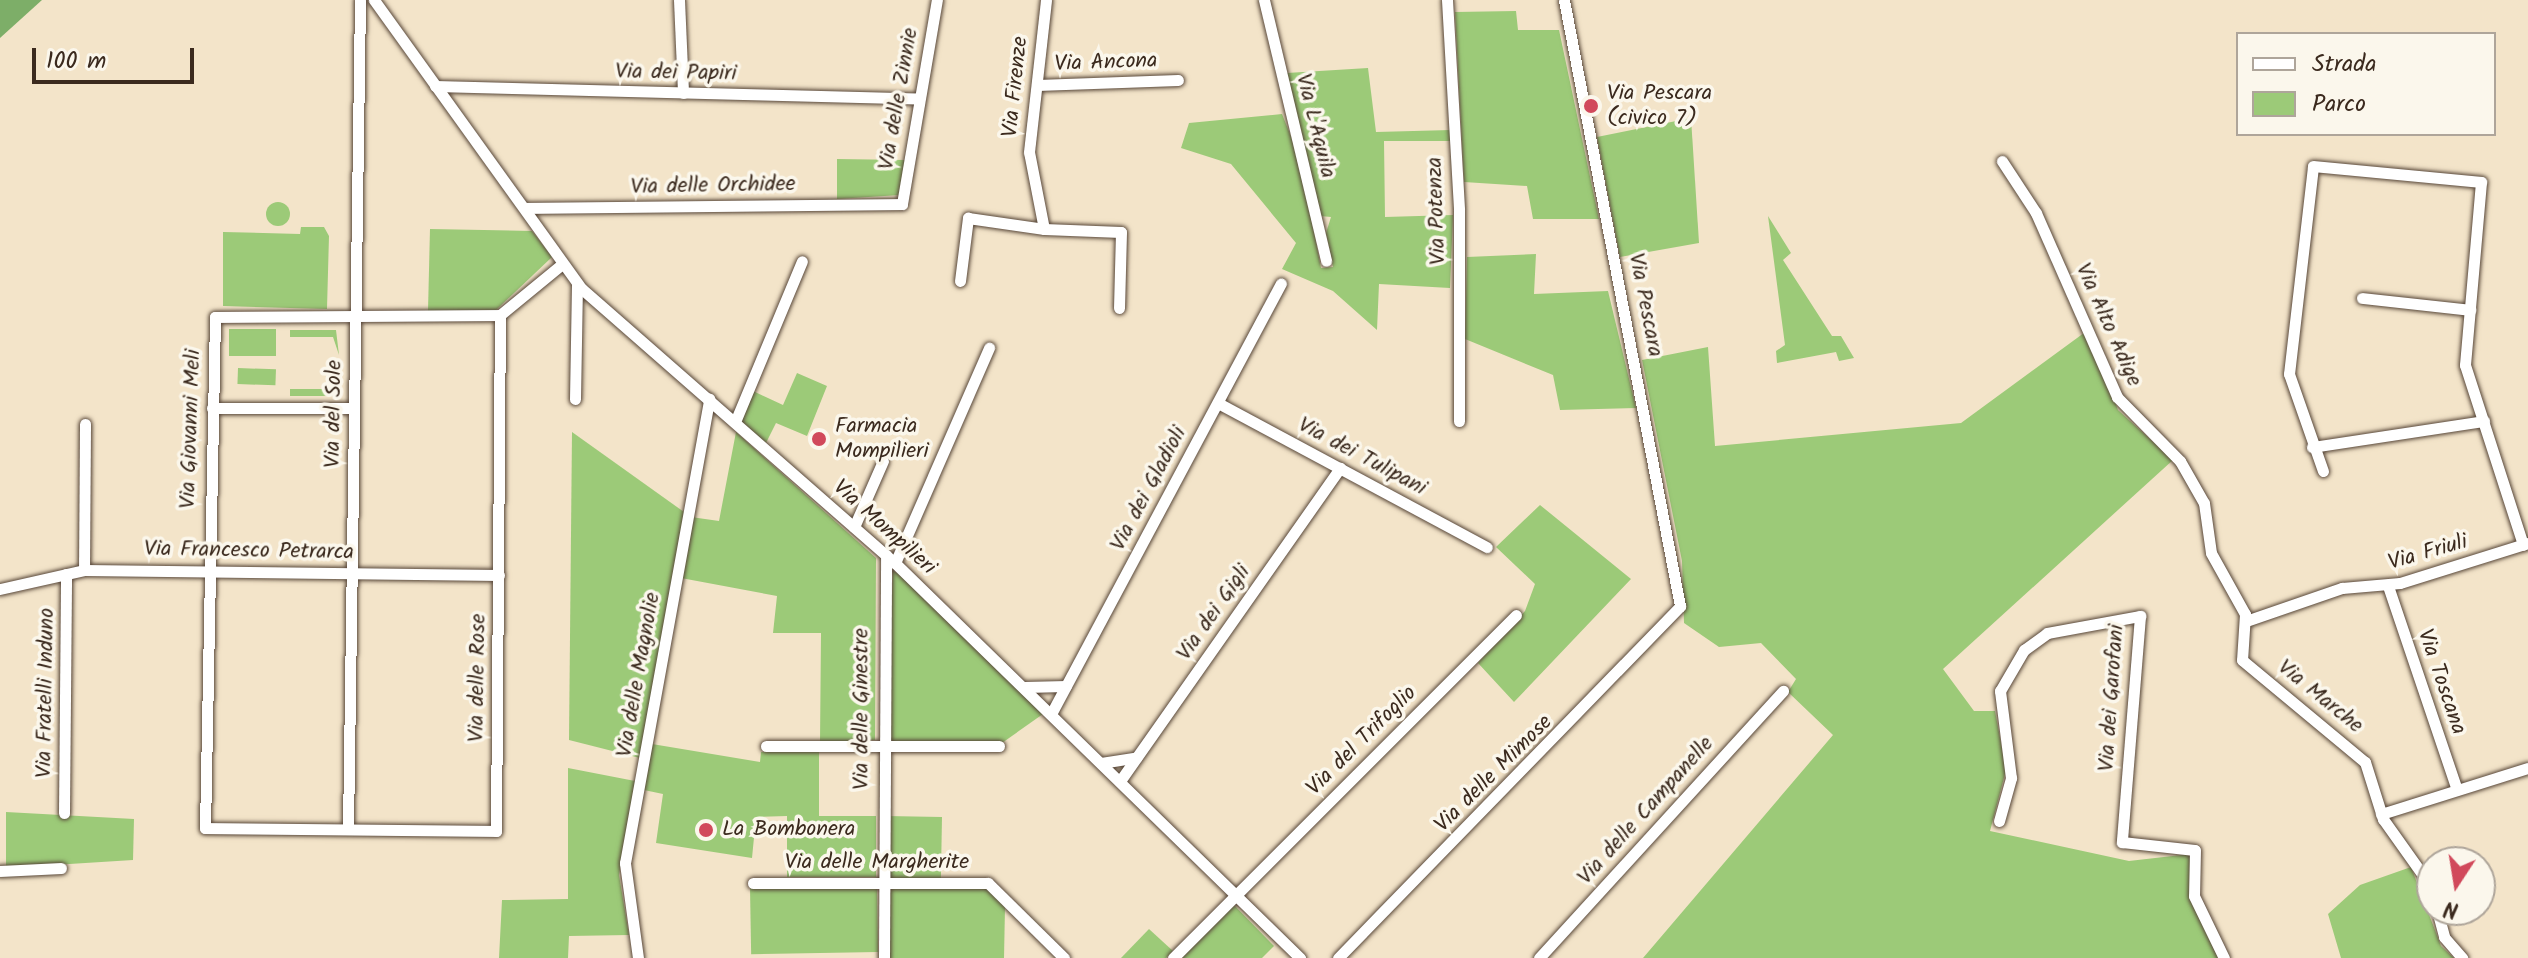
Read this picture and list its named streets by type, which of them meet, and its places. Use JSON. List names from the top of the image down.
{
  "streets": {
    "street": [
      "Via Ancona",
      "Via dei Papiri",
      "Via Firenze",
      "Via delle Zinnie",
      "Via L'Aquila",
      "Via delle Orchidee",
      "Via Potenza",
      "Via Pescara",
      "Via Alto Adige",
      "Via del Sole",
      "Via Giovanni Meli",
      "Via dei Tulipani",
      "Via dei Gladioli",
      "Via Mompilieri",
      "Via Francesco Petrarca",
      "Via Friuli",
      "Via dei Gigli",
      "Via delle Magnolie",
      "Via delle Rose",
      "Via Toscana",
      "Via Fratelli Induno",
      "Via Marche",
      "Via dei Garofani",
      "Via delle Ginestre",
      "Via del Trifoglio",
      "Via delle Mimose",
      "Via delle Campanelle",
      "Via delle Margherite"
    ]
  },
  "crossings": [
    ["Via Ancona", "Via Firenze"],
    ["Via dei Papiri", "Via delle Zinnie"],
    ["Via dei Papiri", "Via Mompilieri"],
    ["Via delle Zinnie", "Via delle Orchidee"],
    ["Via delle Orchidee", "Via Mompilieri"],
    ["Via Pescara", "Via delle Mimose"],
    ["Via Alto Adige", "Via Friuli"],
    ["Via Alto Adige", "Via Marche"],
    ["Via del Sole", "Via Giovanni Meli"],
    ["Via del Sole", "Via Francesco Petrarca"],
    ["Via del Sole", "Via delle Rose"],
    ["Via Giovanni Meli", "Via Francesco Petrarca"],
    ["Via Giovanni Meli", "Via delle Rose"],
    ["Via dei Tulipani", "Via dei Gladioli"],
    ["Via dei Tulipani", "Via dei Gigli"],
    ["Via dei Gladioli", "Via Mompilieri"],
    ["Via Mompilieri", "Via dei Gigli"],
    ["Via Mompilieri", "Via delle Magnolie"],
    ["Via Mompilieri", "Via delle Ginestre"],
    ["Via Mompilieri", "Via del Trifoglio"],
    ["Via Francesco Petrarca", "Via delle Rose"],
    ["Via Francesco Petrarca", "Via Fratelli Induno"],
    ["Via Friuli", "Via Toscana"],
    ["Via Friuli", "Via Marche"],
    ["Via delle Ginestre", "Via delle Margherite"]
  ],
  "places": ["Via Pescara (civico 7)", "Farmacia Mompilieri", "La Bombonera"],
  "legend": ["Strada", "Parco"],
  "scale_bar": "100 m",
  "north": "bottom"
}
